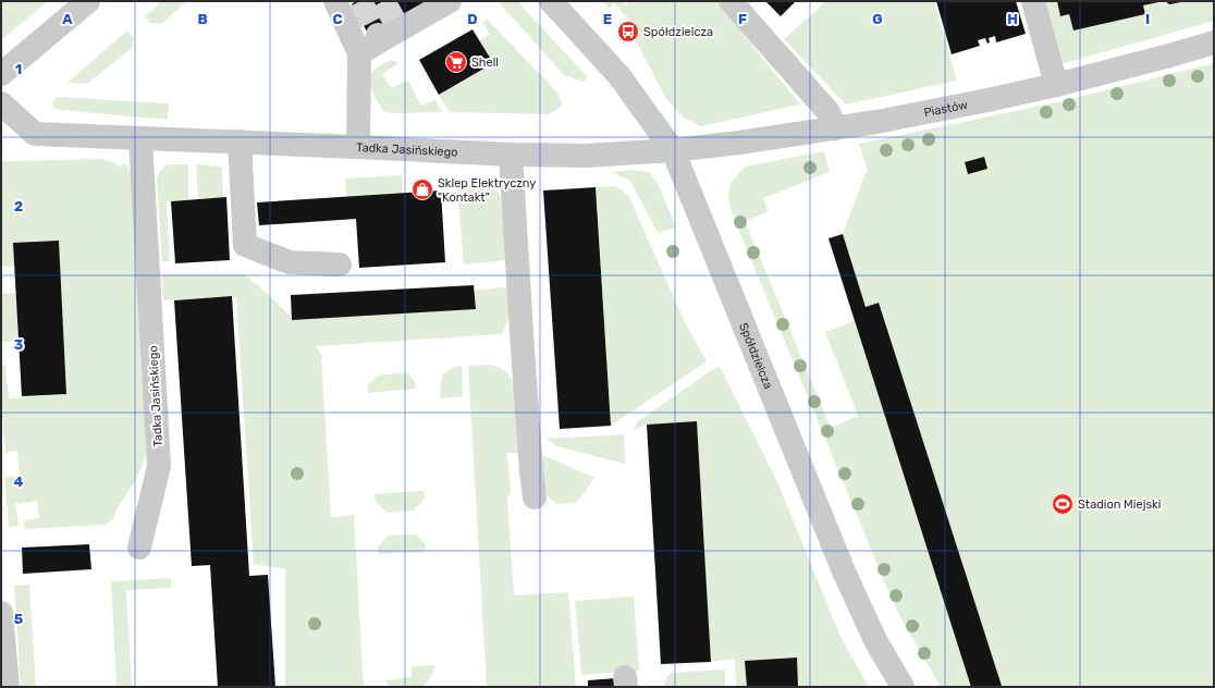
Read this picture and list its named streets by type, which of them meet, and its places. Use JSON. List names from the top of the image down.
{
  "streets": {
    "street": ["Piastów", "Tadka Jasińskiego", "Spółdzielcza"]
  },
  "crossings": [
    ["Piastów", "Tadka Jasińskiego"],
    ["Piastów", "Spółdzielcza"],
    ["Tadka Jasińskiego", "Spółdzielcza"]
  ],
  "places": {
    "bus stop": ["Spółdzielcza"],
    "supermarket": ["Shell"],
    "shop": ["Sklep Elektryczny \"Kontakt\""],
    "sports": ["Stadion Miejski"]
  },
  "grid": {
    "columns": [
      "A",
      "B",
      "C",
      "D",
      "E",
      "F",
      "G",
      "H",
      "I"
    ],
    "rows": [
      "1",
      "2",
      "3",
      "4",
      "5"
    ]
  }
}
